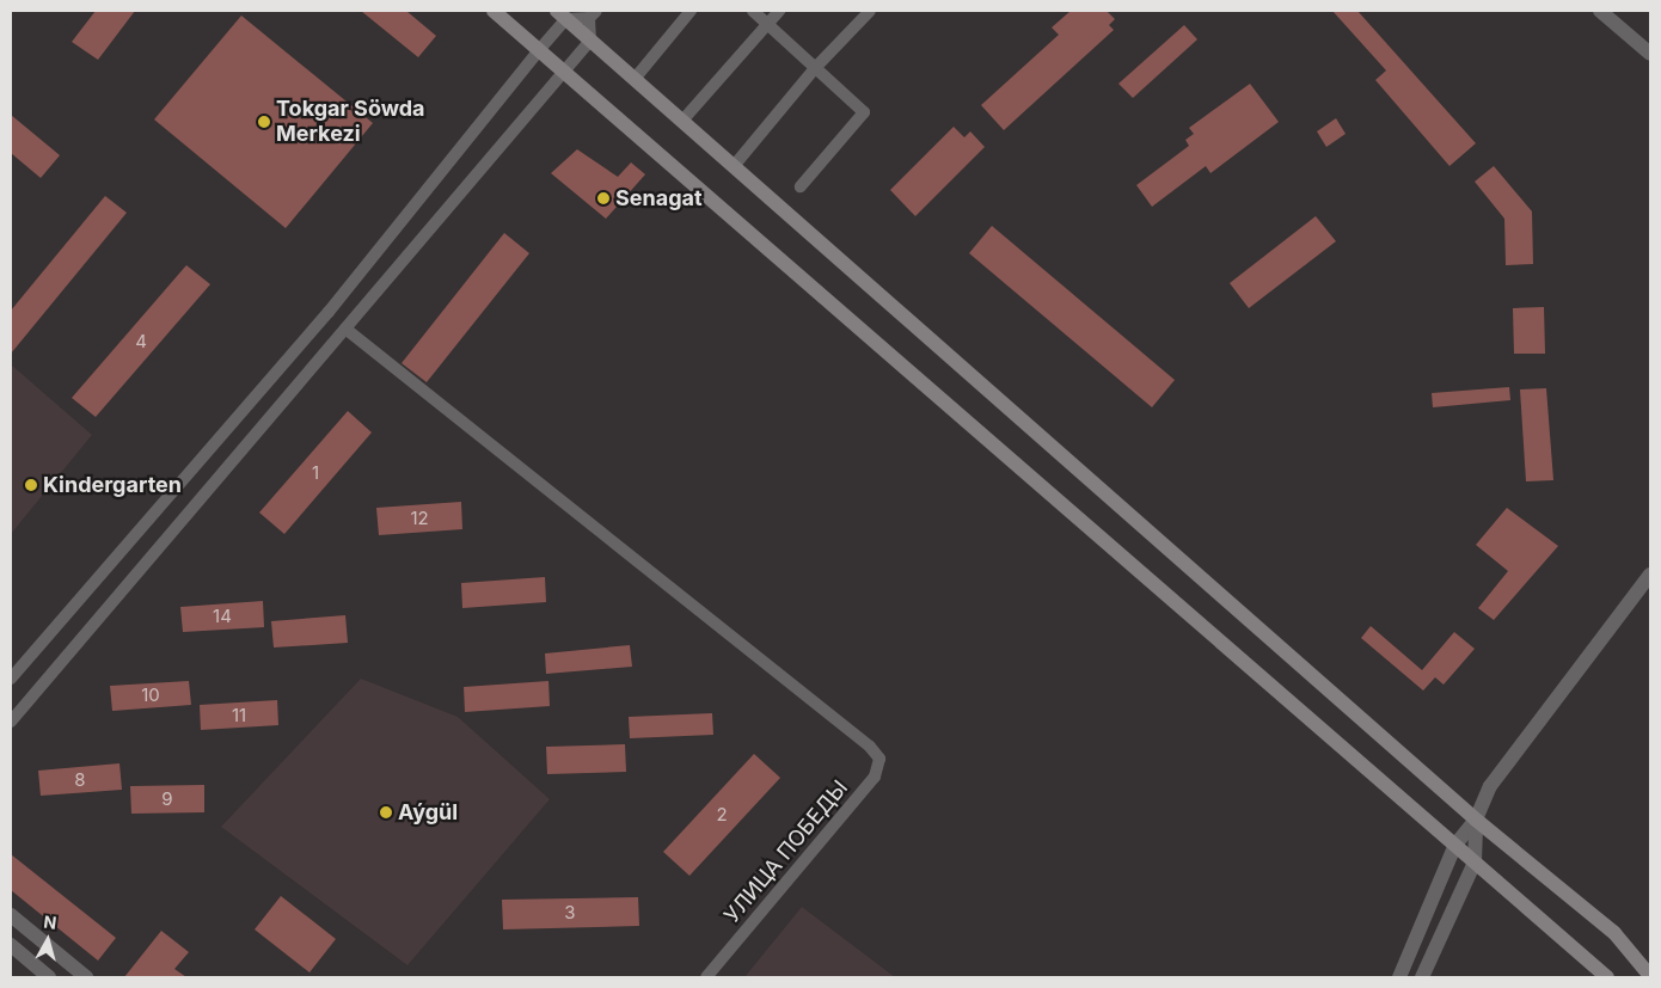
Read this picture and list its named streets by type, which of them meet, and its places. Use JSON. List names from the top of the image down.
{
  "streets": {
    "street": ["УЛИЦА ПОБЕДЫ"]
  },
  "places": [
    "Tokgar Söwda Merkezi",
    "Senagat",
    "Kindergarten",
    "Aýgül"
  ],
  "house_numbers": [
    "4",
    "1",
    "12",
    "14",
    "10",
    "11",
    "8",
    "9",
    "2",
    "3"
  ],
  "north": "top"
}
